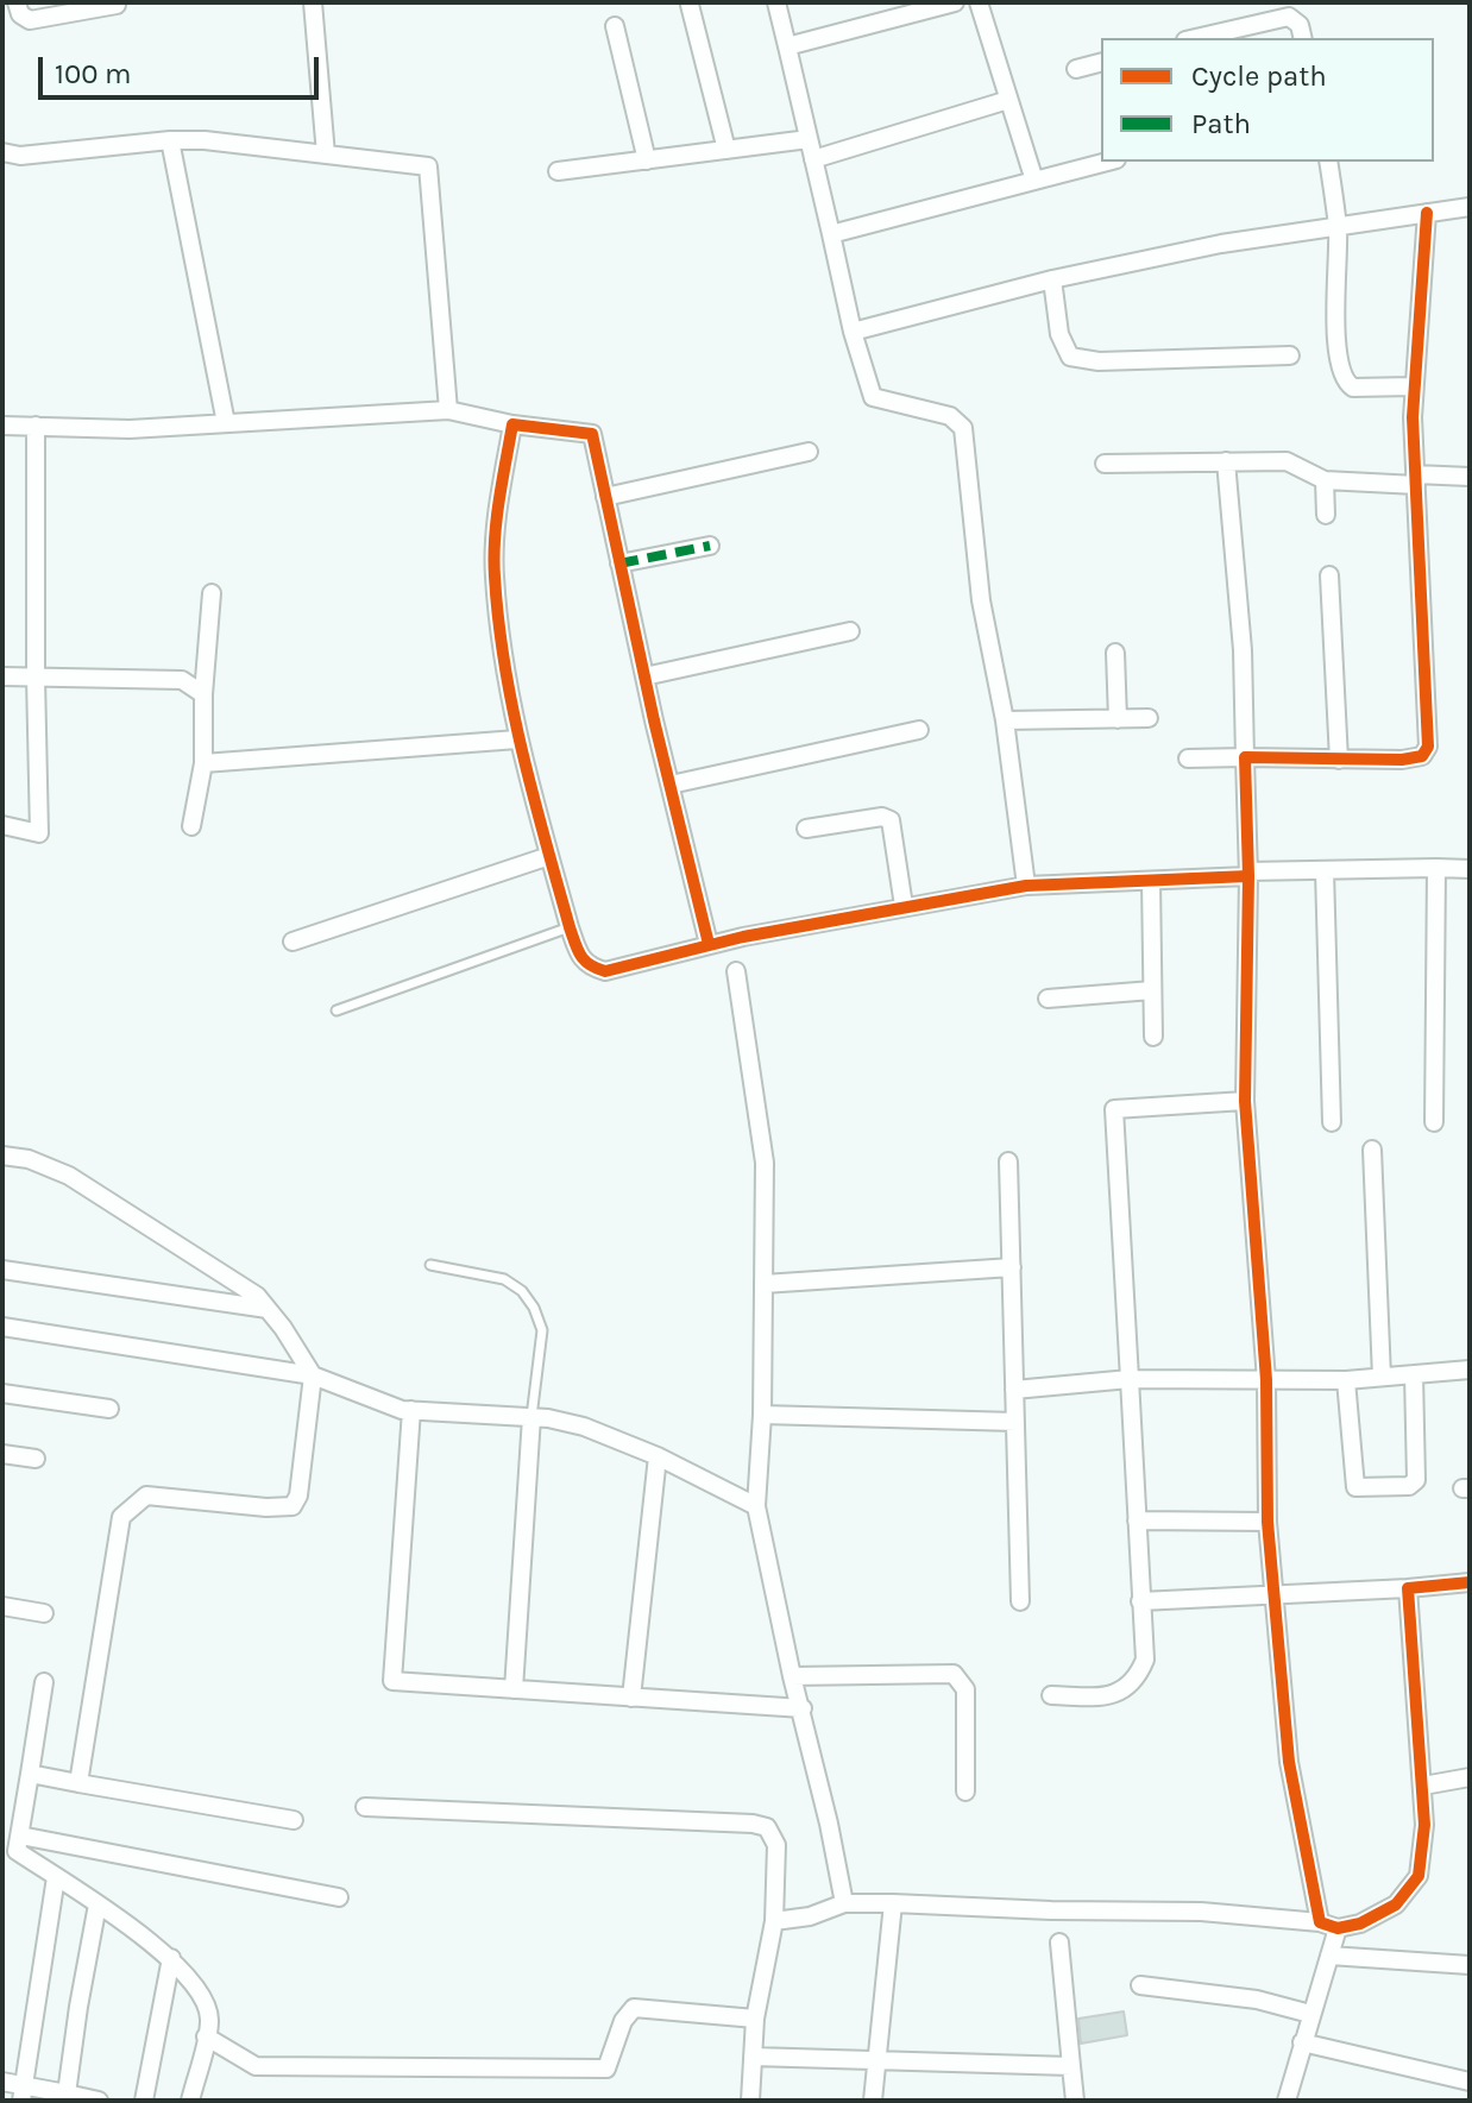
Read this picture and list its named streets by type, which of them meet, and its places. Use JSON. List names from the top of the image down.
{
  "legend": ["Cycle path", "Path"],
  "scale_bar": "100 m"
}
